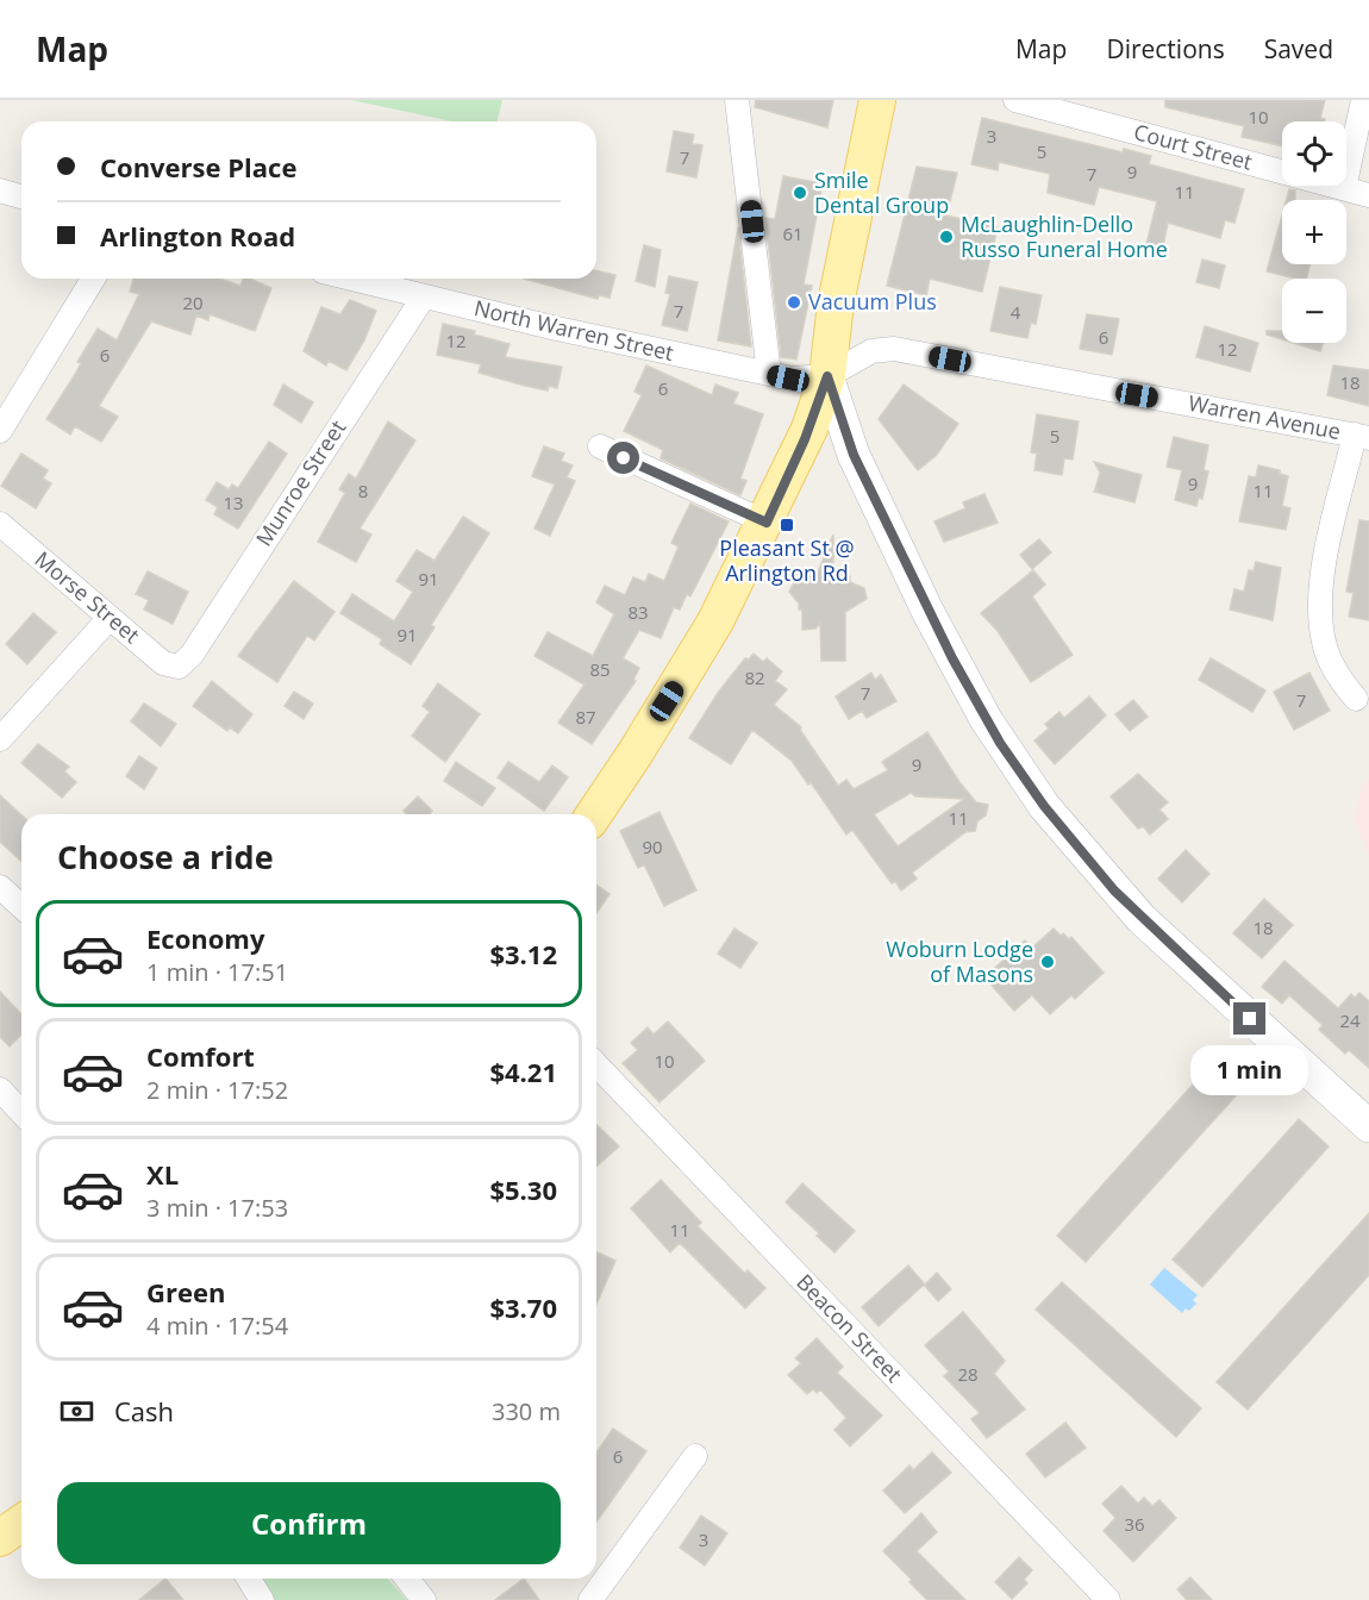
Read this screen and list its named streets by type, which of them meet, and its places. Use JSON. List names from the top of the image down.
{
  "streets": {
    "street": [
      "Court Street",
      "North Warren Street",
      "Warren Avenue",
      "Munroe Street",
      "Morse Street",
      "Beacon Street"
    ]
  },
  "crossings": [
    ["North Warren Street", "Warren Avenue"],
    ["North Warren Street", "Munroe Street"],
    ["Munroe Street", "Morse Street"]
  ],
  "places": {
    "other": [
      "Smile Dental Group",
      "McLaughlin-Dello Russo Funeral Home",
      "Vacuum Plus",
      "Woburn Lodge of Masons"
    ],
    "transit": ["Pleasant St @ Arlington Rd"]
  },
  "house_numbers": [
    "10",
    "3",
    "5",
    "7",
    "9",
    "7",
    "11",
    "61",
    "20",
    "7",
    "4",
    "6",
    "12",
    "12",
    "6",
    "18",
    "6",
    "5",
    "9",
    "8",
    "11",
    "13",
    "91",
    "83",
    "91",
    "85",
    "82",
    "7",
    "7",
    "87",
    "9",
    "11",
    "90",
    "18",
    "24",
    "10",
    "11",
    "28",
    "6",
    "36",
    "3"
  ],
  "page": {
    "header": "Map",
    "nav": ["Map", "Directions", "Saved"],
    "map_buttons": ["+", "−"],
    "banner": ["Converse Place", "Arlington Road"],
    "heading": "Choose a ride",
    "list": [
      {
        "name": "Economy",
        "note": "1 min · 17:51",
        "value": "$3.12"
      },
      {
        "name": "Comfort",
        "note": "2 min · 17:52",
        "value": "$4.21"
      },
      {
        "name": "XL",
        "note": "3 min · 17:53",
        "value": "$5.30"
      },
      {
        "name": "Green",
        "note": "4 min · 17:54",
        "value": "$3.70"
      }
    ],
    "bubble": "1 min",
    "pay": ["Cash", "330 m"],
    "buttons": "Confirm"
  }
}
